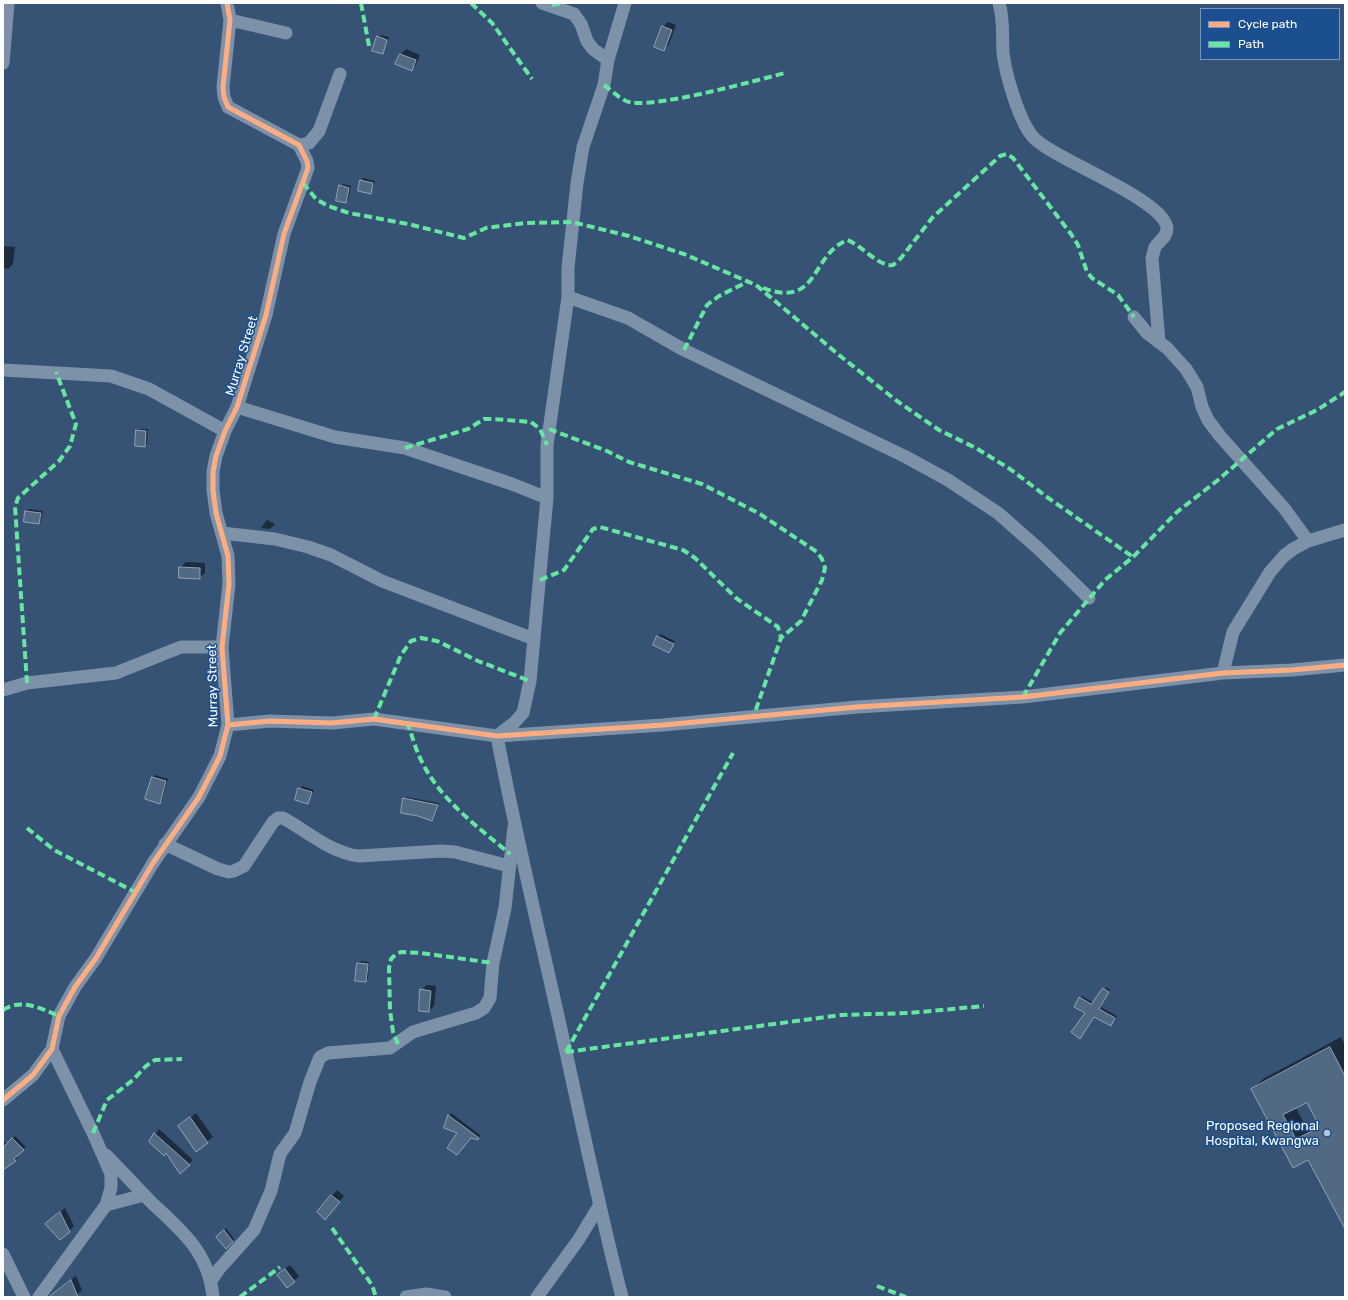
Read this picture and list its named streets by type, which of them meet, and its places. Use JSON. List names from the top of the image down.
{
  "streets": {
    "street": ["Murray Street"]
  },
  "places": ["Proposed Regional Hospital, Kwangwa"],
  "legend": ["Cycle path", "Path"]
}
